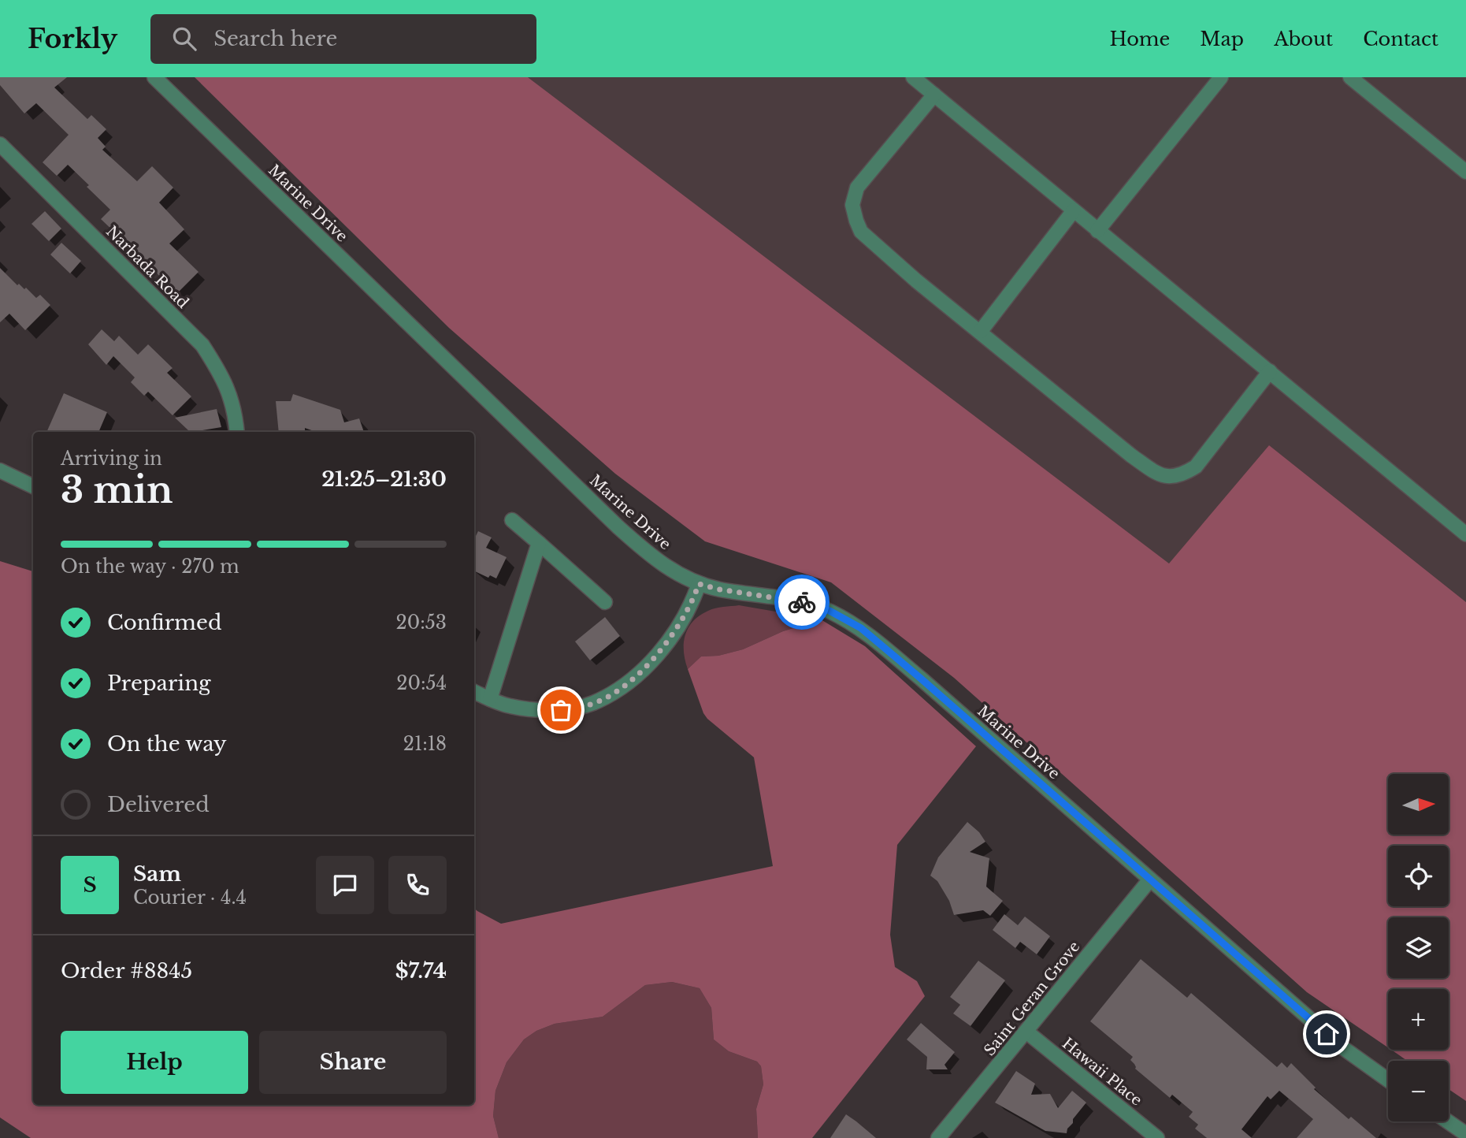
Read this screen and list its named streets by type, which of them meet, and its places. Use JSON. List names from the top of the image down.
{
  "streets": {
    "street": [
      "Marine Drive",
      "Narbada Road",
      "Saint Geran Grove",
      "Hawaii Place"
    ]
  },
  "crossings": [
    ["Marine Drive", "Saint Geran Grove"],
    ["Saint Geran Grove", "Hawaii Place"]
  ],
  "north": "right",
  "page": {
    "header": "Forkly",
    "search": "Search here",
    "nav": [
      "Home",
      "Map",
      "About",
      "Contact"
    ],
    "heading": ["3 min", "Arriving in", "21:25–21:30"],
    "panel": [
      "Sam",
      "Courier · 4.4",
      "Order #8845",
      "$7.74"
    ],
    "bar": "On the way · 270 m",
    "list": [
      ["Confirmed", "20:53"],
      ["Preparing", "20:54"],
      ["On the way", "21:18"],
      "Delivered"
    ],
    "map_buttons": ["+", "−"],
    "round": "S",
    "buttons": ["Help", "Share"]
  }
}
